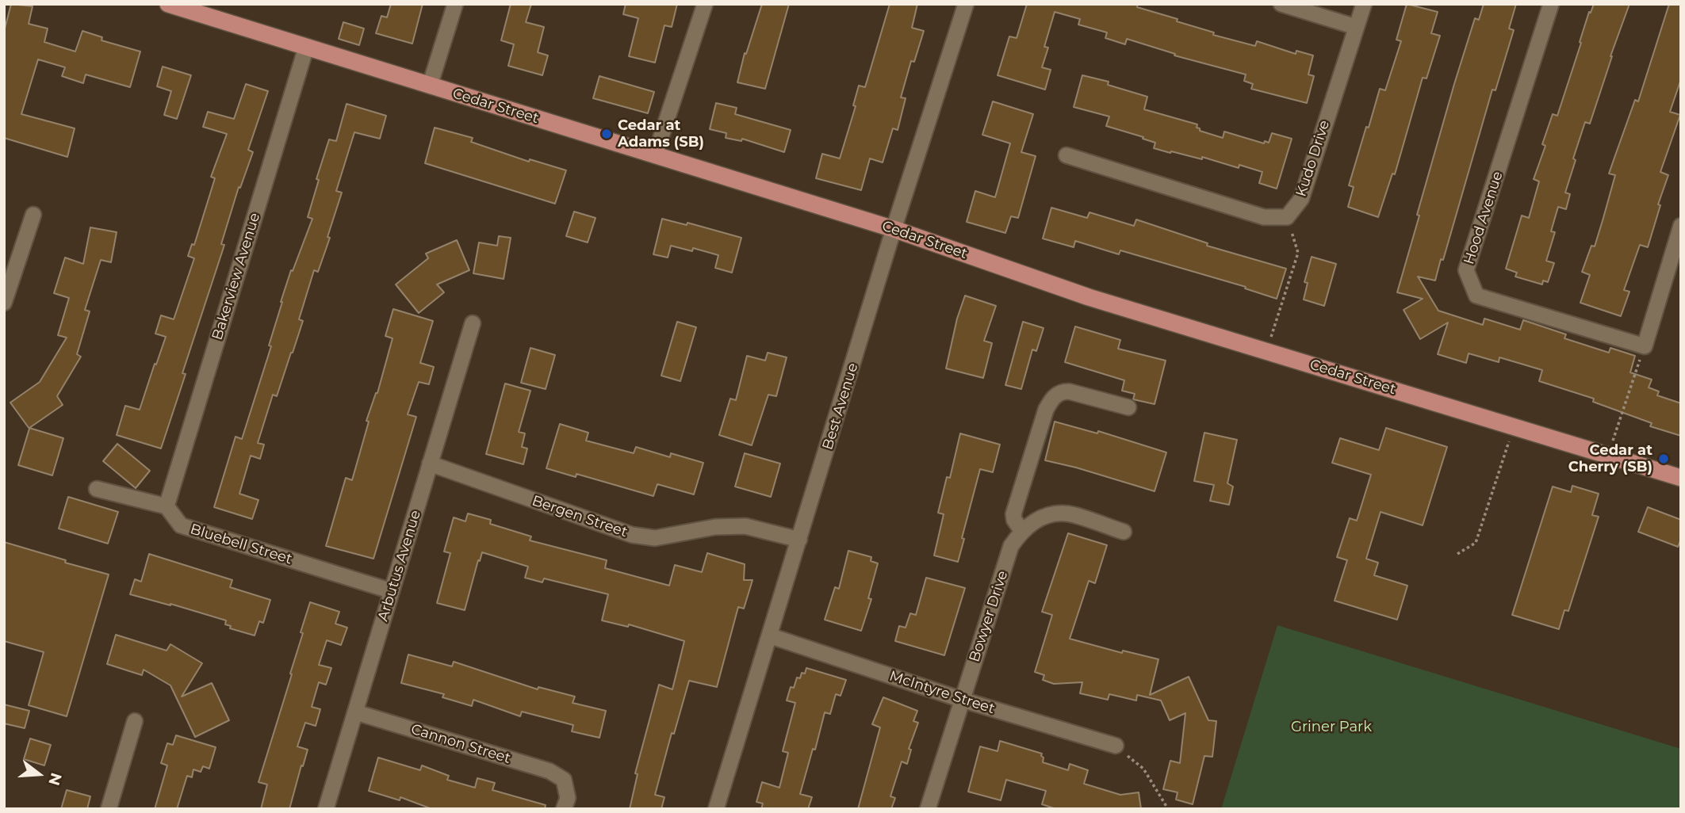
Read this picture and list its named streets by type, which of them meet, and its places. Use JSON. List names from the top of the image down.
{
  "streets": {
    "main road": ["Cedar Street"],
    "street": [
      "Kudo Drive",
      "Hood Avenue",
      "Bakerview Avenue",
      "Best Avenue",
      "Bergen Street",
      "Bluebell Street",
      "Arbutus Avenue",
      "Bowyer Drive",
      "McIntyre Street",
      "Cannon Street"
    ]
  },
  "crossings": [
    ["Cedar Street", "Bakerview Avenue"],
    ["Cedar Street", "Best Avenue"],
    ["Bakerview Avenue", "Bluebell Street"],
    ["Best Avenue", "Bergen Street"],
    ["Best Avenue", "McIntyre Street"],
    ["Bergen Street", "Arbutus Avenue"],
    ["Bluebell Street", "Arbutus Avenue"],
    ["Arbutus Avenue", "Cannon Street"],
    ["Bowyer Drive", "McIntyre Street"]
  ],
  "parks": ["Griner Park"],
  "places": ["Cedar at Adams (SB)", "Cedar at Cherry (SB)"],
  "north": "right"
}
